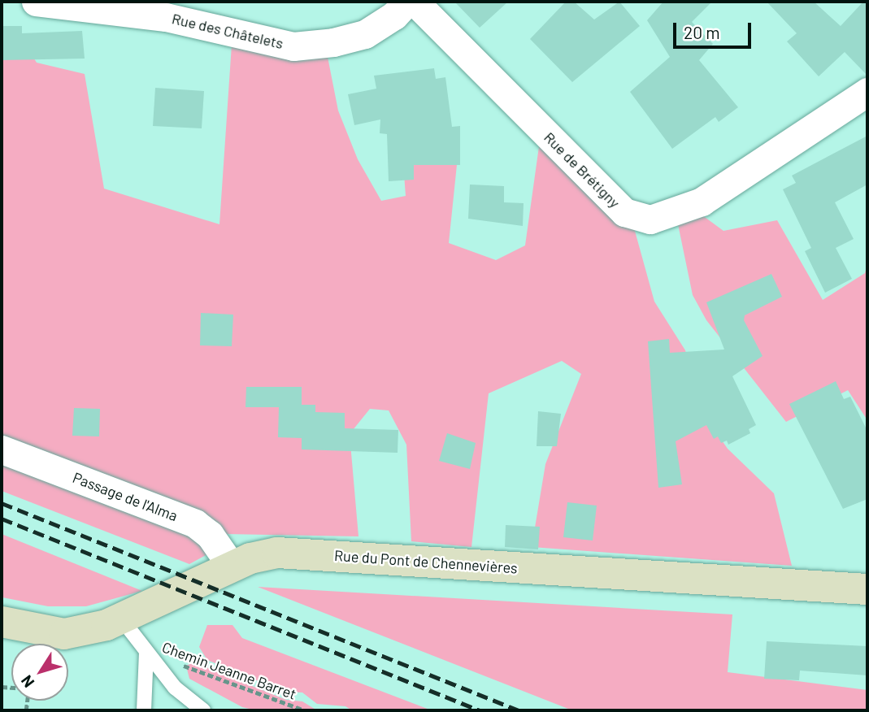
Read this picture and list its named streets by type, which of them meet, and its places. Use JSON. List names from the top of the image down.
{
  "streets": {
    "main road": ["Rue du Pont de Chennevières"],
    "street": ["Rue des Châtelets", "Rue de Brétigny", "Passage de l'Alma"],
    "path": ["Chemin Jeanne Barret"]
  },
  "crossings": [
    ["Passage de l'Alma", "Rue du Pont de Chennevières"]
  ],
  "scale_bar": "20 m",
  "north": "bottom left"
}
